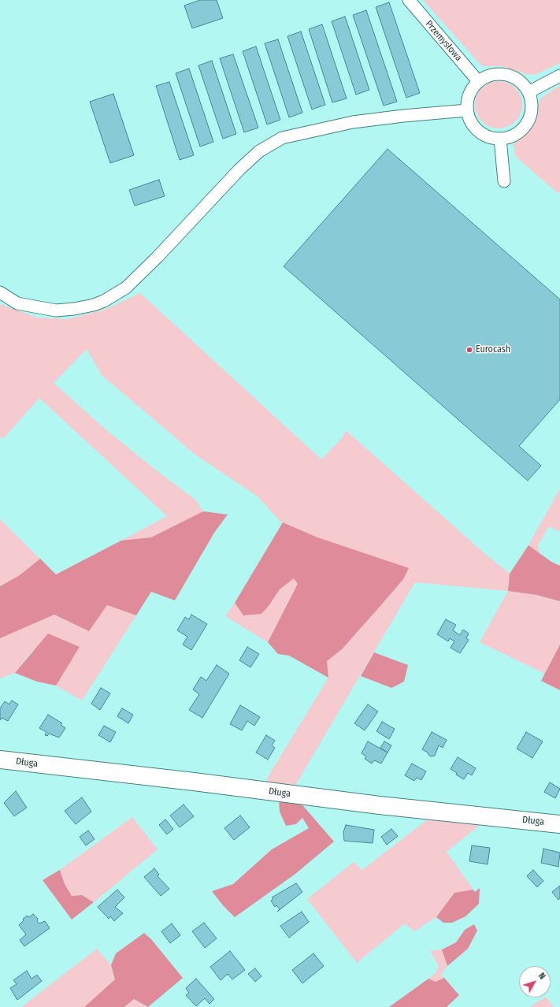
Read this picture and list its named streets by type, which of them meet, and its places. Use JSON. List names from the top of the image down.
{
  "streets": {
    "street": ["Przemysłowa", "Długa"]
  },
  "places": ["Eurocash"],
  "north": "top right"
}
